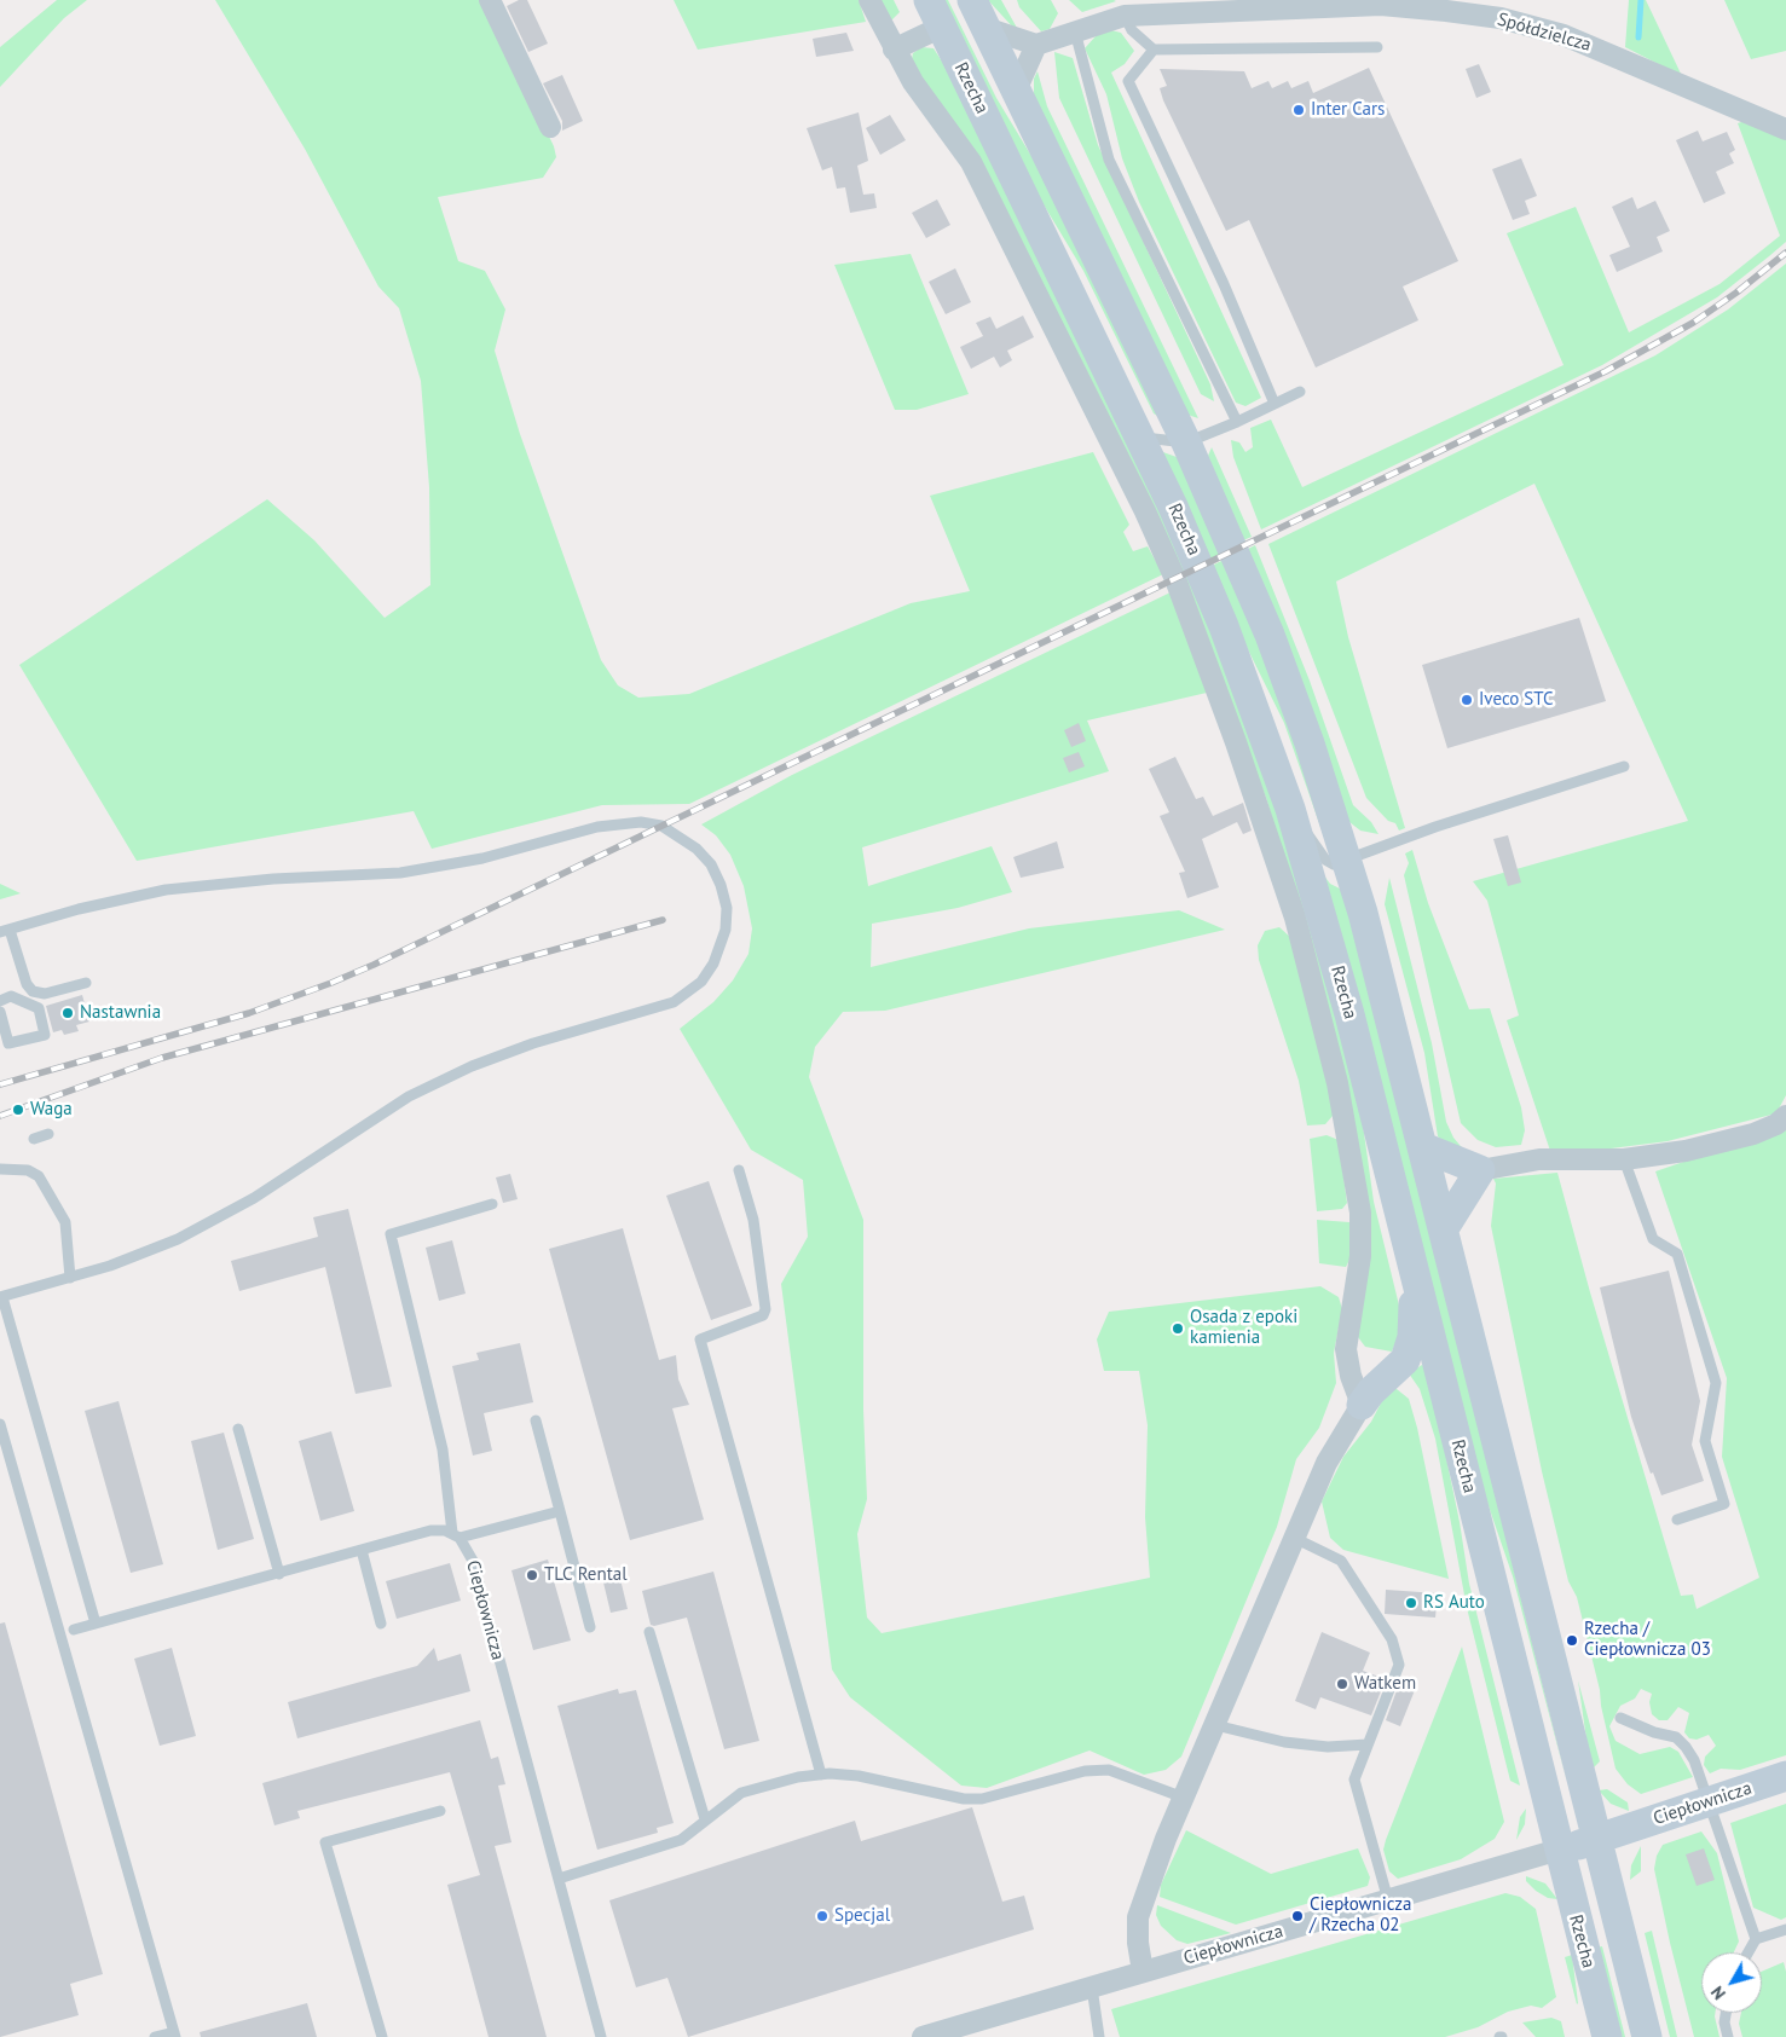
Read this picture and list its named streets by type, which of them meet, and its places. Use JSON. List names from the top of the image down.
{
  "streets": {
    "main road": ["Rzecha", "Ciepłownicza"],
    "street": ["Spółdzielcza"]
  },
  "crossings": [
    ["Rzecha", "Ciepłownicza"]
  ],
  "places": [
    "Inter Cars",
    "Iveco STC",
    "Nastawnia",
    "Waga",
    "Osada z epoki kamienia",
    "TLC Rental",
    "RS Auto",
    "Rzecha / Ciepłownicza 03",
    "Watkem",
    "Specjal",
    "Ciepłownicza / Rzecha 02"
  ],
  "north": "bottom left"
}
